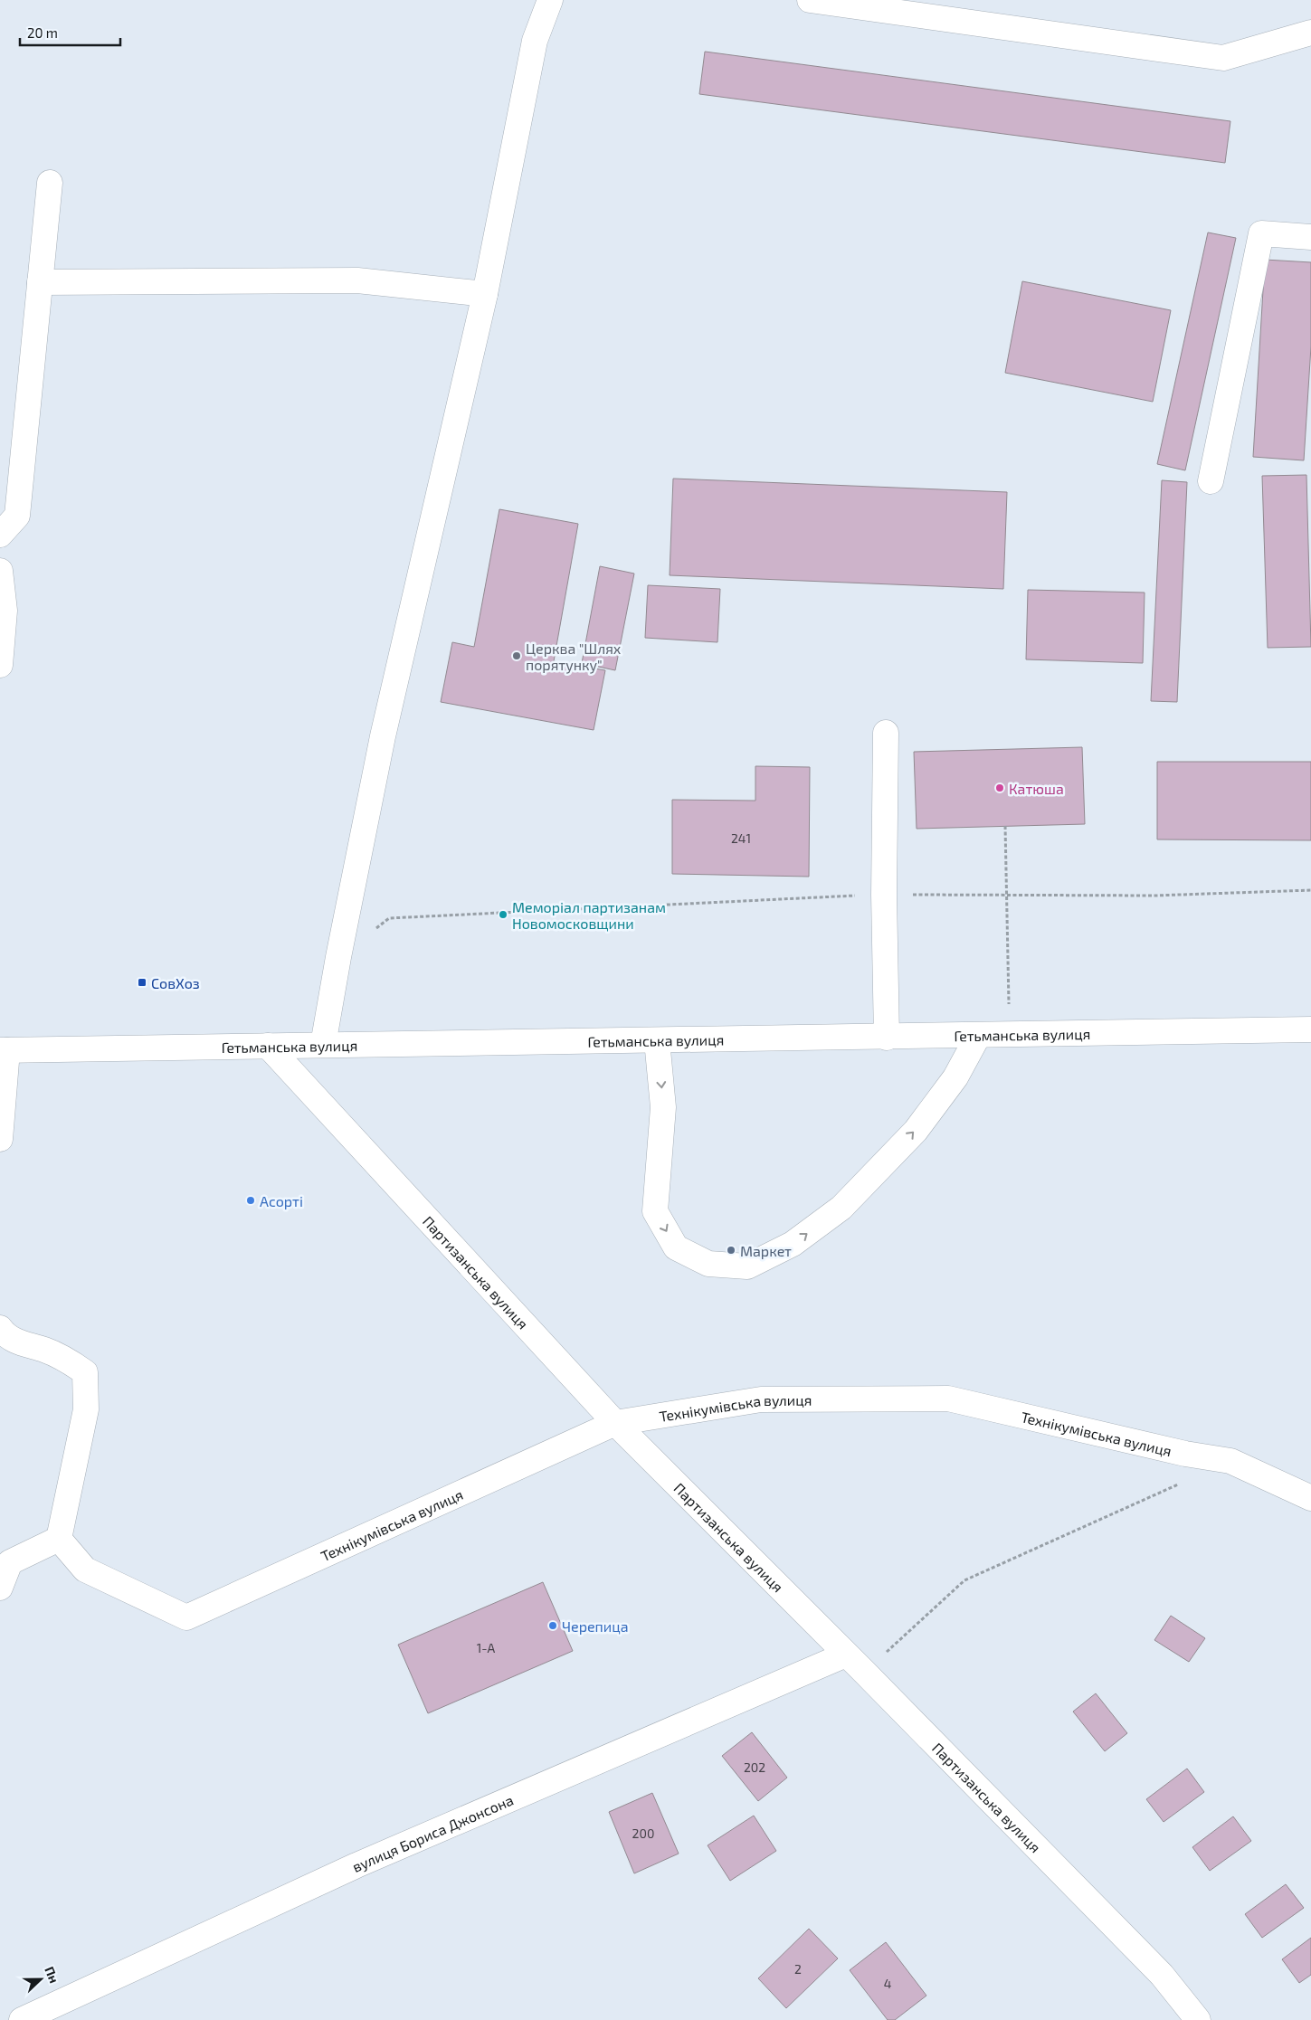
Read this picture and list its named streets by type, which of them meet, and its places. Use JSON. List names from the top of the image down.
{
  "streets": {
    "main road": [
      "Гетьманська вулиця",
      "Партизанська вулиця",
      "Технікумівська вулиця",
      "вулиця Бориса Джонсона"
    ]
  },
  "crossings": [
    ["Гетьманська вулиця", "Партизанська вулиця"],
    ["Партизанська вулиця", "Технікумівська вулиця"],
    ["Партизанська вулиця", "вулиця Бориса Джонсона"]
  ],
  "places": {
    "other": [
      "Церква \"Шлях порятунку\"",
      "Катюша",
      "Меморіал партизанам Новомосковщини",
      "Асорті",
      "Маркет",
      "Черепица"
    ],
    "transit": ["СовХоз"]
  },
  "house_numbers": [
    "241",
    "1-А",
    "202",
    "200",
    "2",
    "4"
  ],
  "scale_bar": "20 m",
  "north": "right"
}
